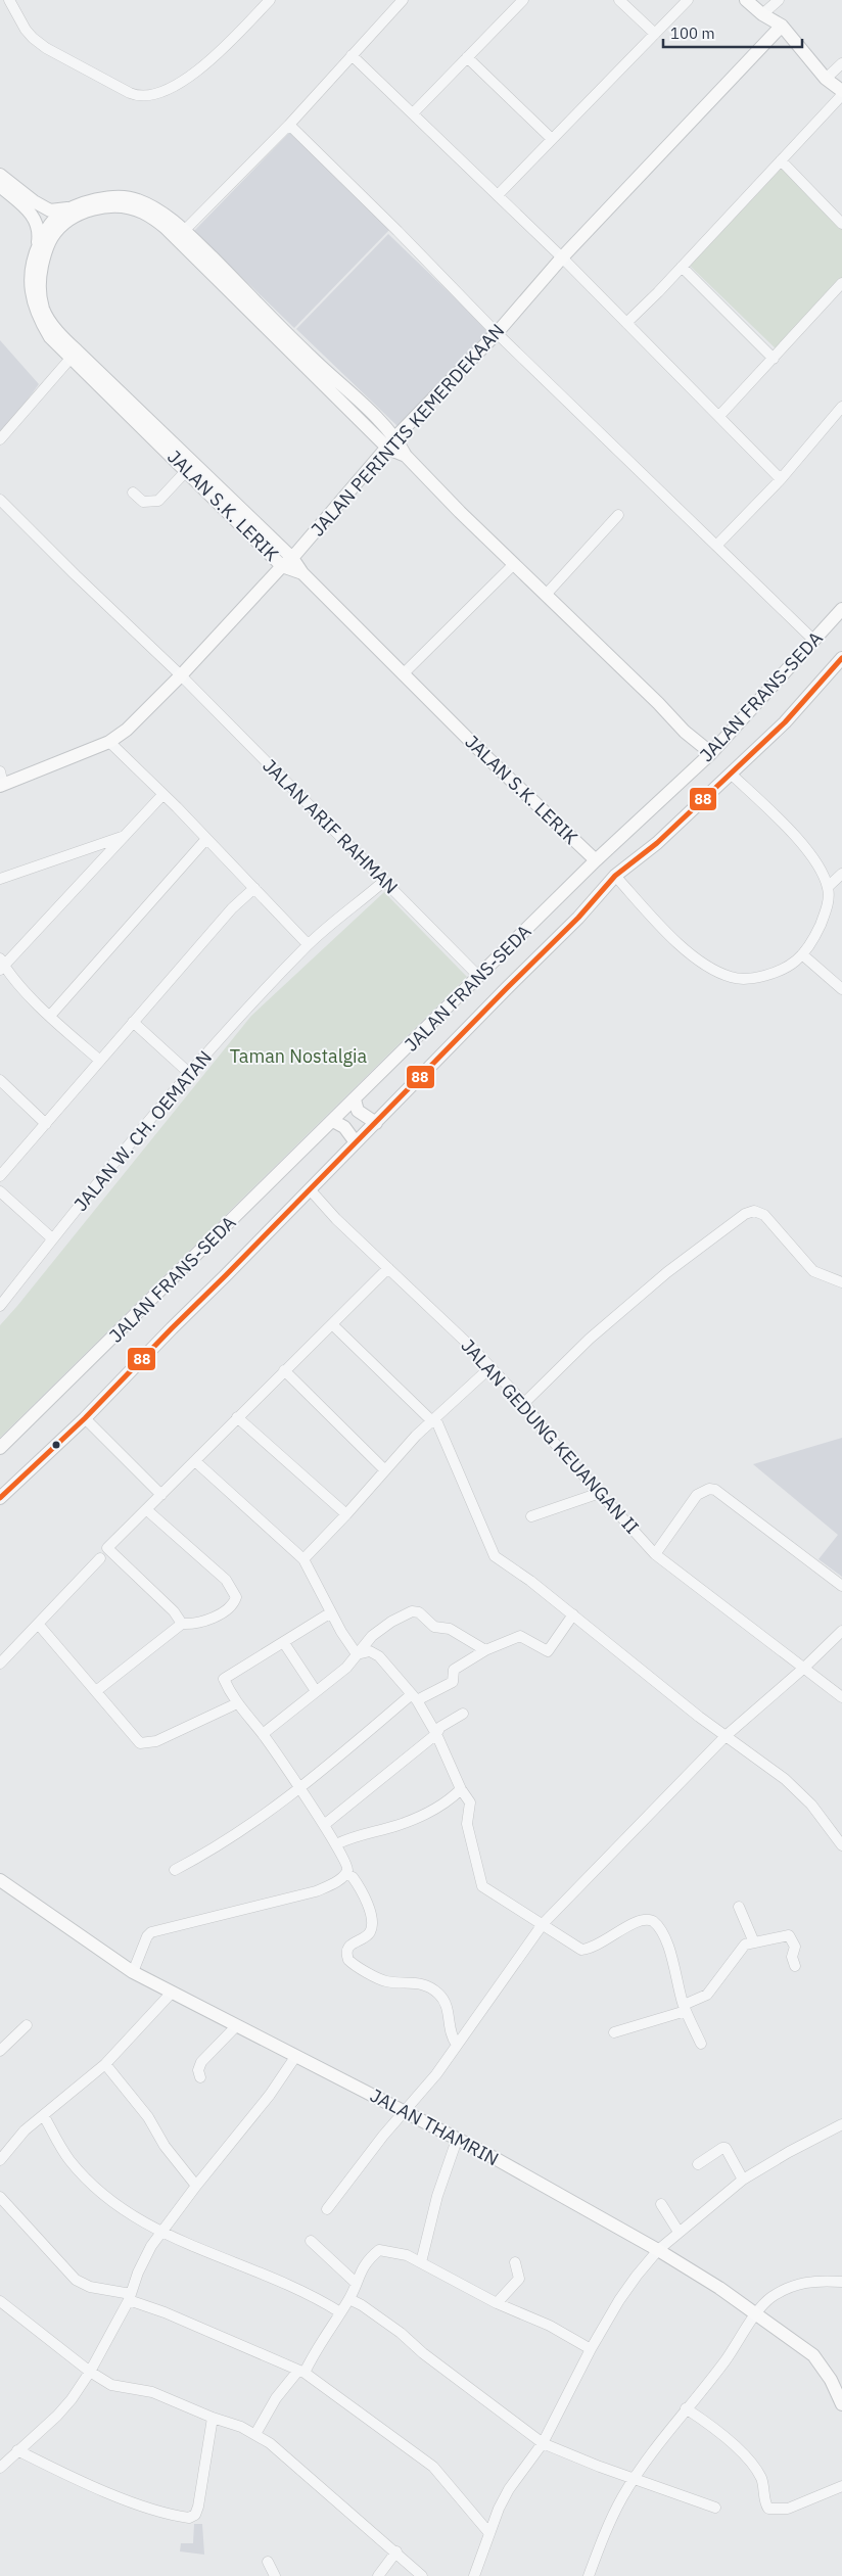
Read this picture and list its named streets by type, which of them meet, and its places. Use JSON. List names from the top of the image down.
{
  "streets": {
    "main road": [
      "JALAN PERINTIS KEMERDEKAAN",
      "JALAN S.K. LERIK",
      "JALAN FRANS-SEDA",
      "JALAN THAMRIN"
    ],
    "street": ["JALAN ARIF RAHMAN", "JALAN W. CH. OEMATAN", "JALAN GEDUNG KEUANGAN II"]
  },
  "crossings": [
    ["JALAN PERINTIS KEMERDEKAAN", "JALAN S.K. LERIK"],
    ["JALAN PERINTIS KEMERDEKAAN", "JALAN ARIF RAHMAN"],
    ["JALAN S.K. LERIK", "JALAN FRANS-SEDA"],
    ["JALAN FRANS-SEDA", "JALAN ARIF RAHMAN"],
    ["JALAN FRANS-SEDA", "JALAN GEDUNG KEUANGAN II"],
    ["JALAN ARIF RAHMAN", "JALAN W. CH. OEMATAN"]
  ],
  "parks": ["Taman Nostalgia"],
  "lines": ["transit line 88"],
  "scale_bar": "100 m"
}
